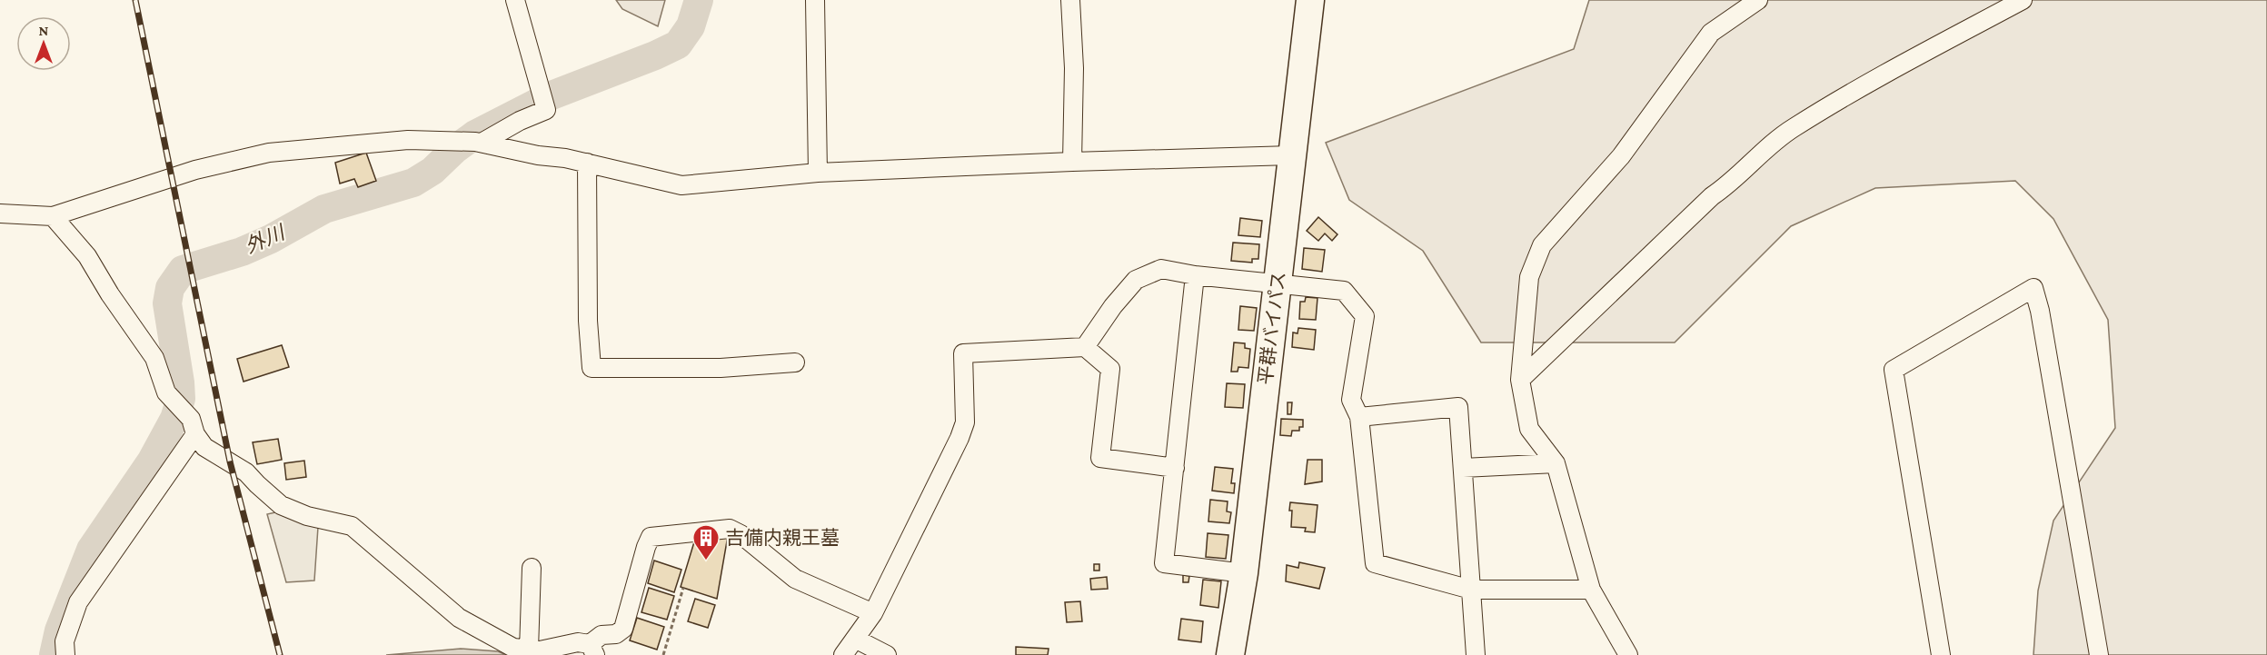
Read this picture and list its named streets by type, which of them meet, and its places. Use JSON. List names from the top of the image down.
{
  "streets": {
    "highway": ["平群バイパス"]
  },
  "water": ["外川"],
  "places": {
    "building": ["吉備内親王墓"]
  },
  "north": "top"
}
